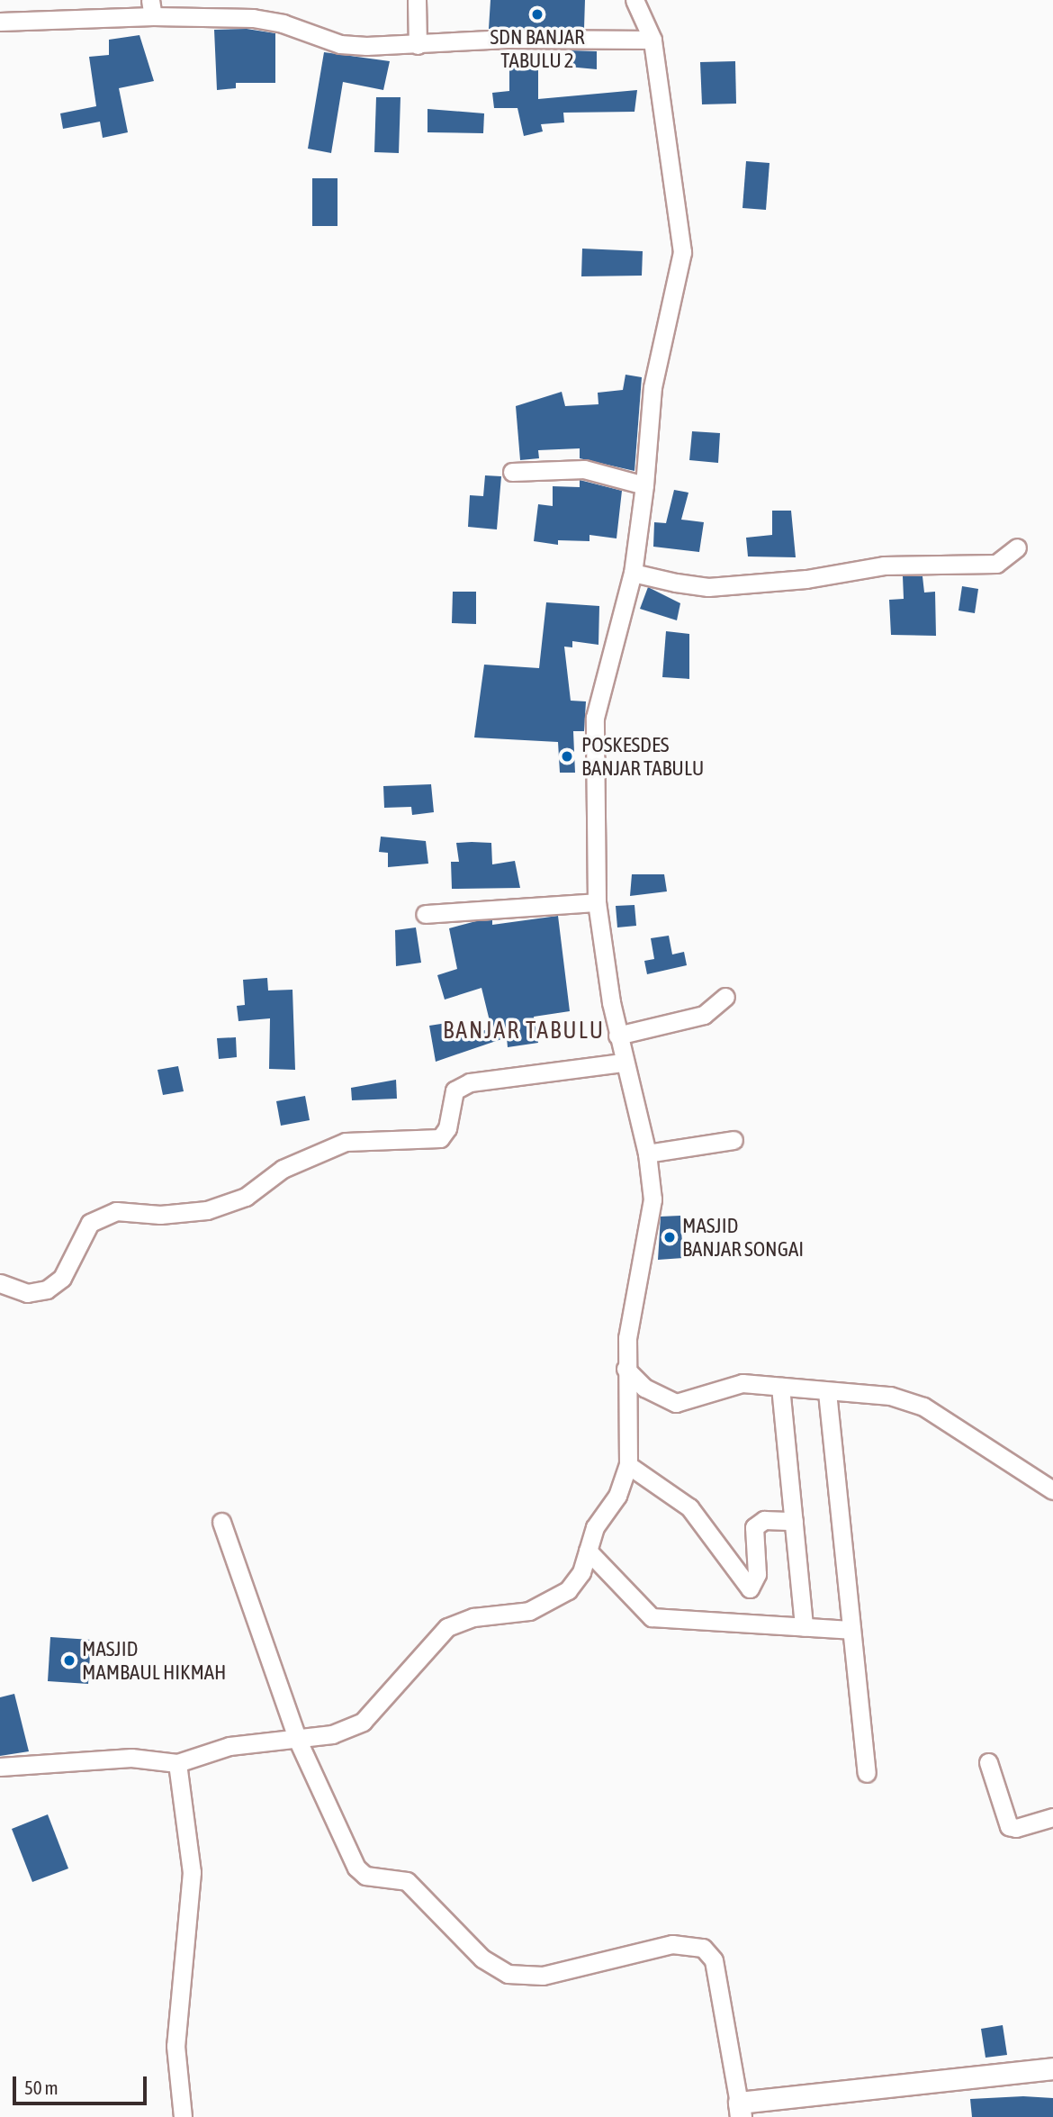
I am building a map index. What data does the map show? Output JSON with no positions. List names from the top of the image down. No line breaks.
{"districts":["BANJAR TABULU"],"places":["SDN BANJAR TABULU 2","POSKESDES BANJAR TABULU","MASJID BANJAR SONGAI","MASJID MAMBAUL HIKMAH"],"scale_bar":"50 m"}
